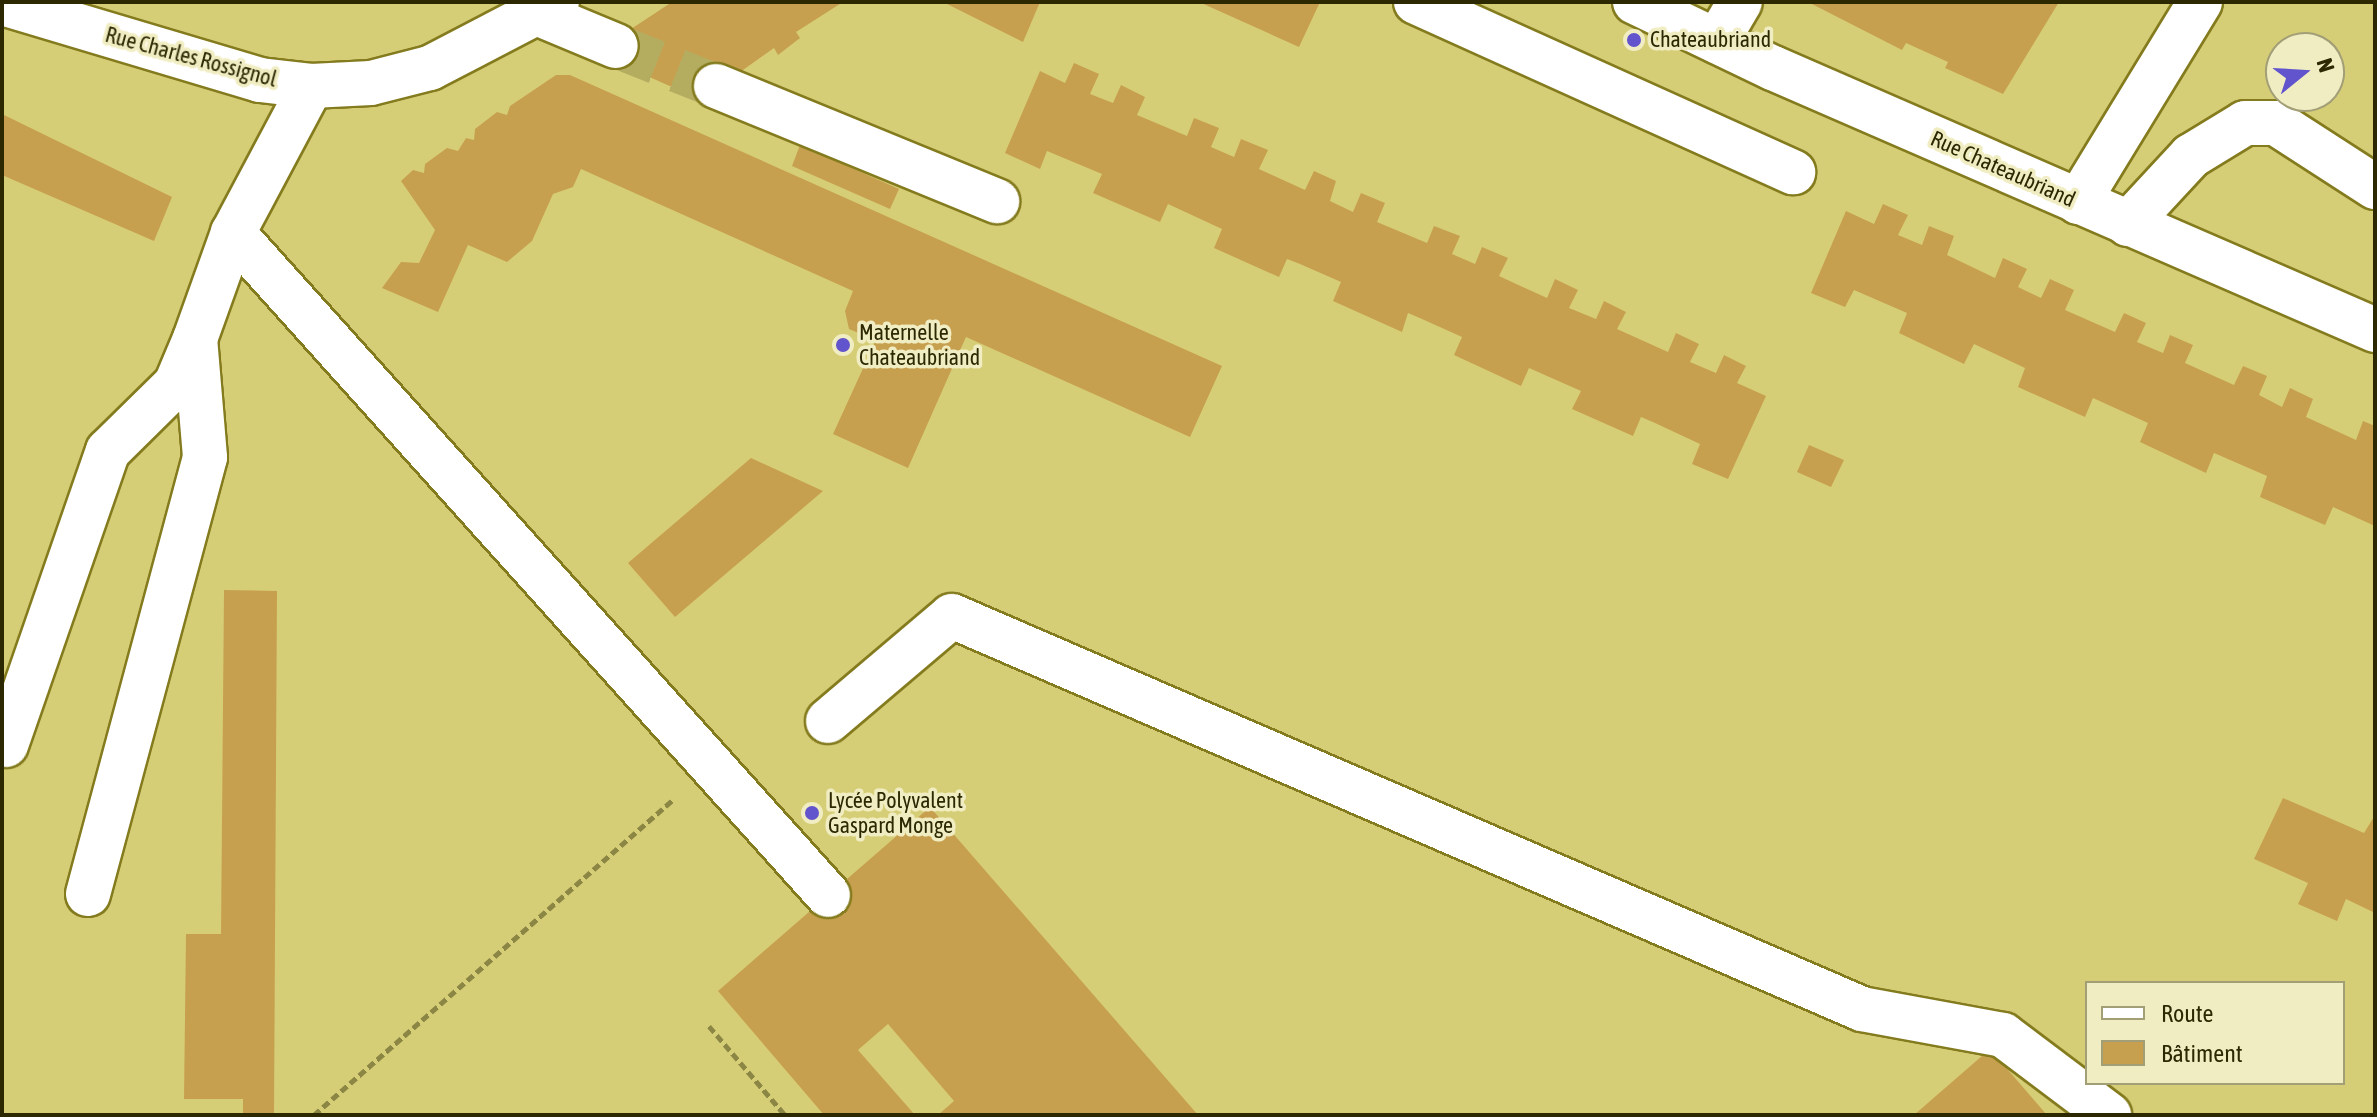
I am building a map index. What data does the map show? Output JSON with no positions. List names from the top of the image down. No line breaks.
{"streets":{"street":["Rue Charles Rossignol","Rue Chateaubriand"]},"places":["Chateaubriand","Maternelle Chateaubriand","Lycée Polyvalent Gaspard Monge"],"legend":["Route","Bâtiment"],"north":"right"}
